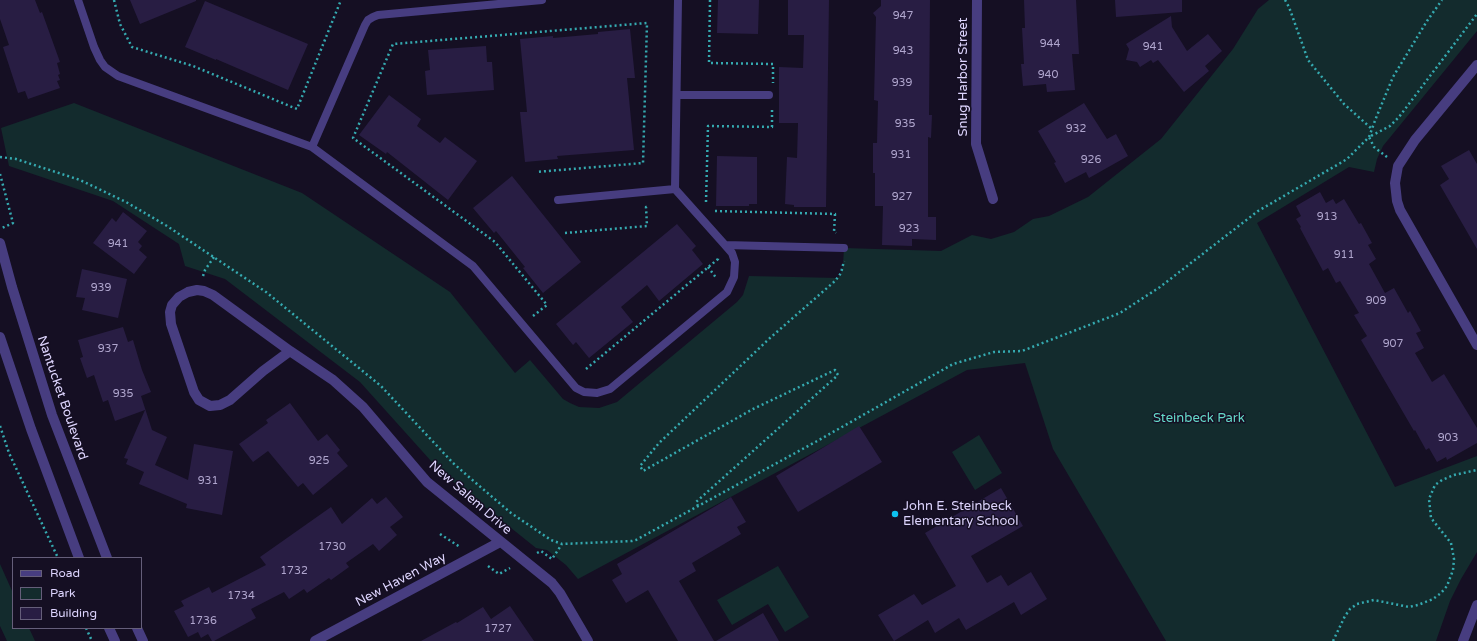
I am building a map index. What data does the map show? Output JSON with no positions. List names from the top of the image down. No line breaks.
{"streets":{"street":["Snug Harbor Street","Nantucket Boulevard","New Salem Drive","New Haven Way"]},"crossings":[["New Salem Drive","New Haven Way"]],"parks":["Steinbeck Park"],"places":["John E. Steinbeck Elementary School"],"house_numbers":["947","944","941","943","940","939","935","932","931","926","927","913","923","941","911","939","909","907","937","935","903","925","931","1730","1732","1734","1736","1727"],"legend":["Road","Park","Building"]}
